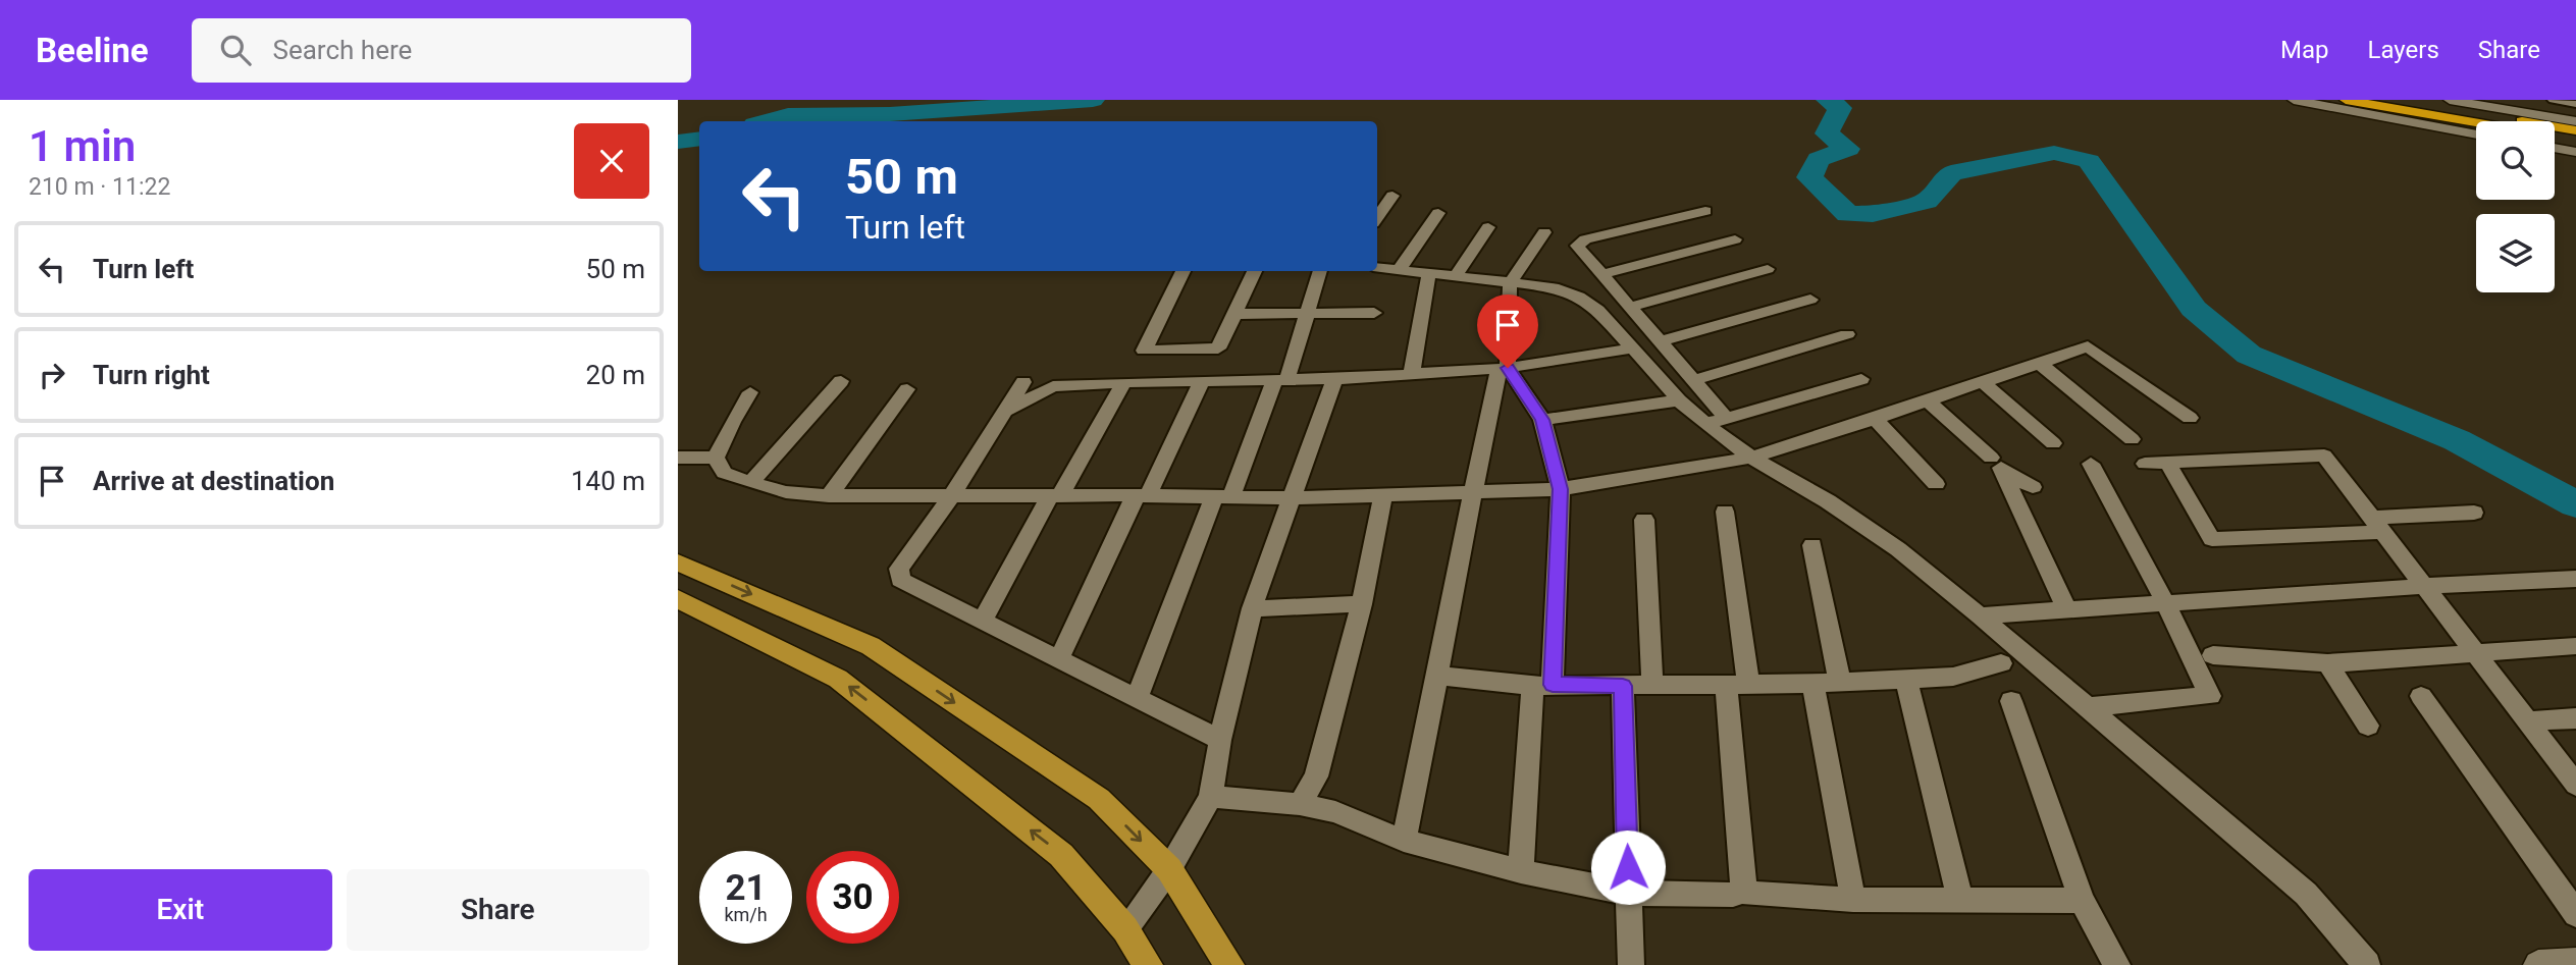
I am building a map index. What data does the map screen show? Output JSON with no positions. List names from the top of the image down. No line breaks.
{"page":{"header":"Beeline","search":"Search here","nav":["Map","Layers","Share"],"heading":["1 min","210 m · 11:22"],"turn":["50 m","Turn left"],"list":[{"name":"Turn left","value":"50 m"},{"name":"Turn right","value":"20 m"},{"name":"Arrive at destination","value":"140 m"}],"speed":"21 km/h","limit":"30","buttons":["Exit","Share"]}}
